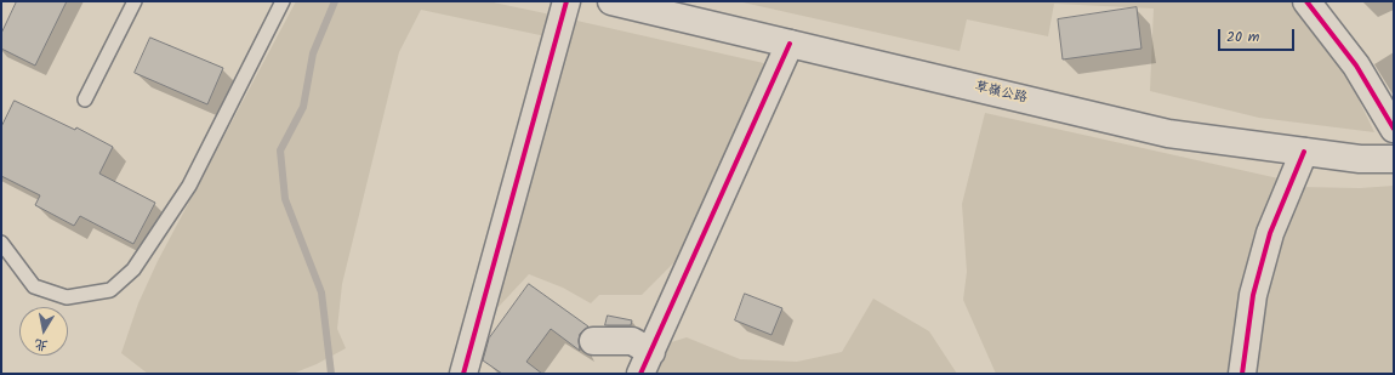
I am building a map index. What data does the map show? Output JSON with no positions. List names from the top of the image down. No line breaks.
{"streets":{"street":["草嶺公路"]},"scale_bar":"20 m","north":"bottom"}
